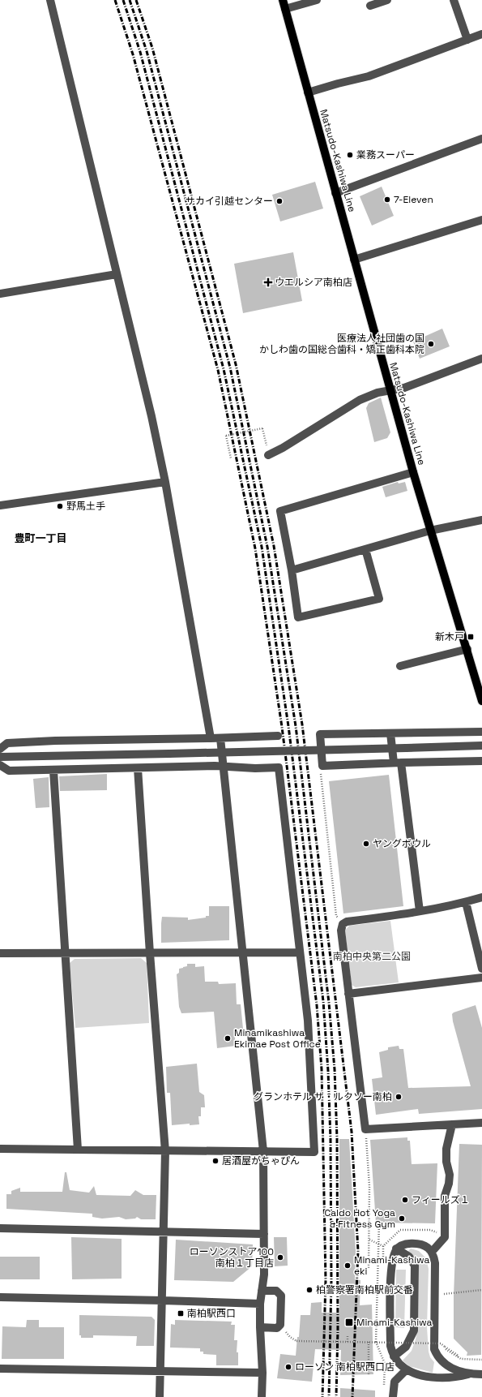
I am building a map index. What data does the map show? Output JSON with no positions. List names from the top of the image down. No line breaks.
{"streets":{"main road":["Matsudo-Kashiwa Line"]},"districts":["豊町一丁目"],"parks":["南柏中央第二公園"],"places":{"other":["業務スーパー","7-Eleven","サカイ引越センター","医療法人社団歯の国 かしわ歯の国総合歯科・矯正歯科本院","野馬土手","ヤングボウル","Minamikashiwa Ekimae Post Office","グランホテル ザ・ルクソー南柏","居酒屋がちゃぴん","フィールズ１","Caldo Hot Yoga & Fitness Gym","ローソンストア100 南柏１丁目店","Minami-Kashiwa eki","柏警察署南柏駅前交番","ローソン 南柏駅西口店"],"health":["ウエルシア南柏店"],"transit":["新木戸","南柏駅西口","Minami-Kashiwa"]}}
